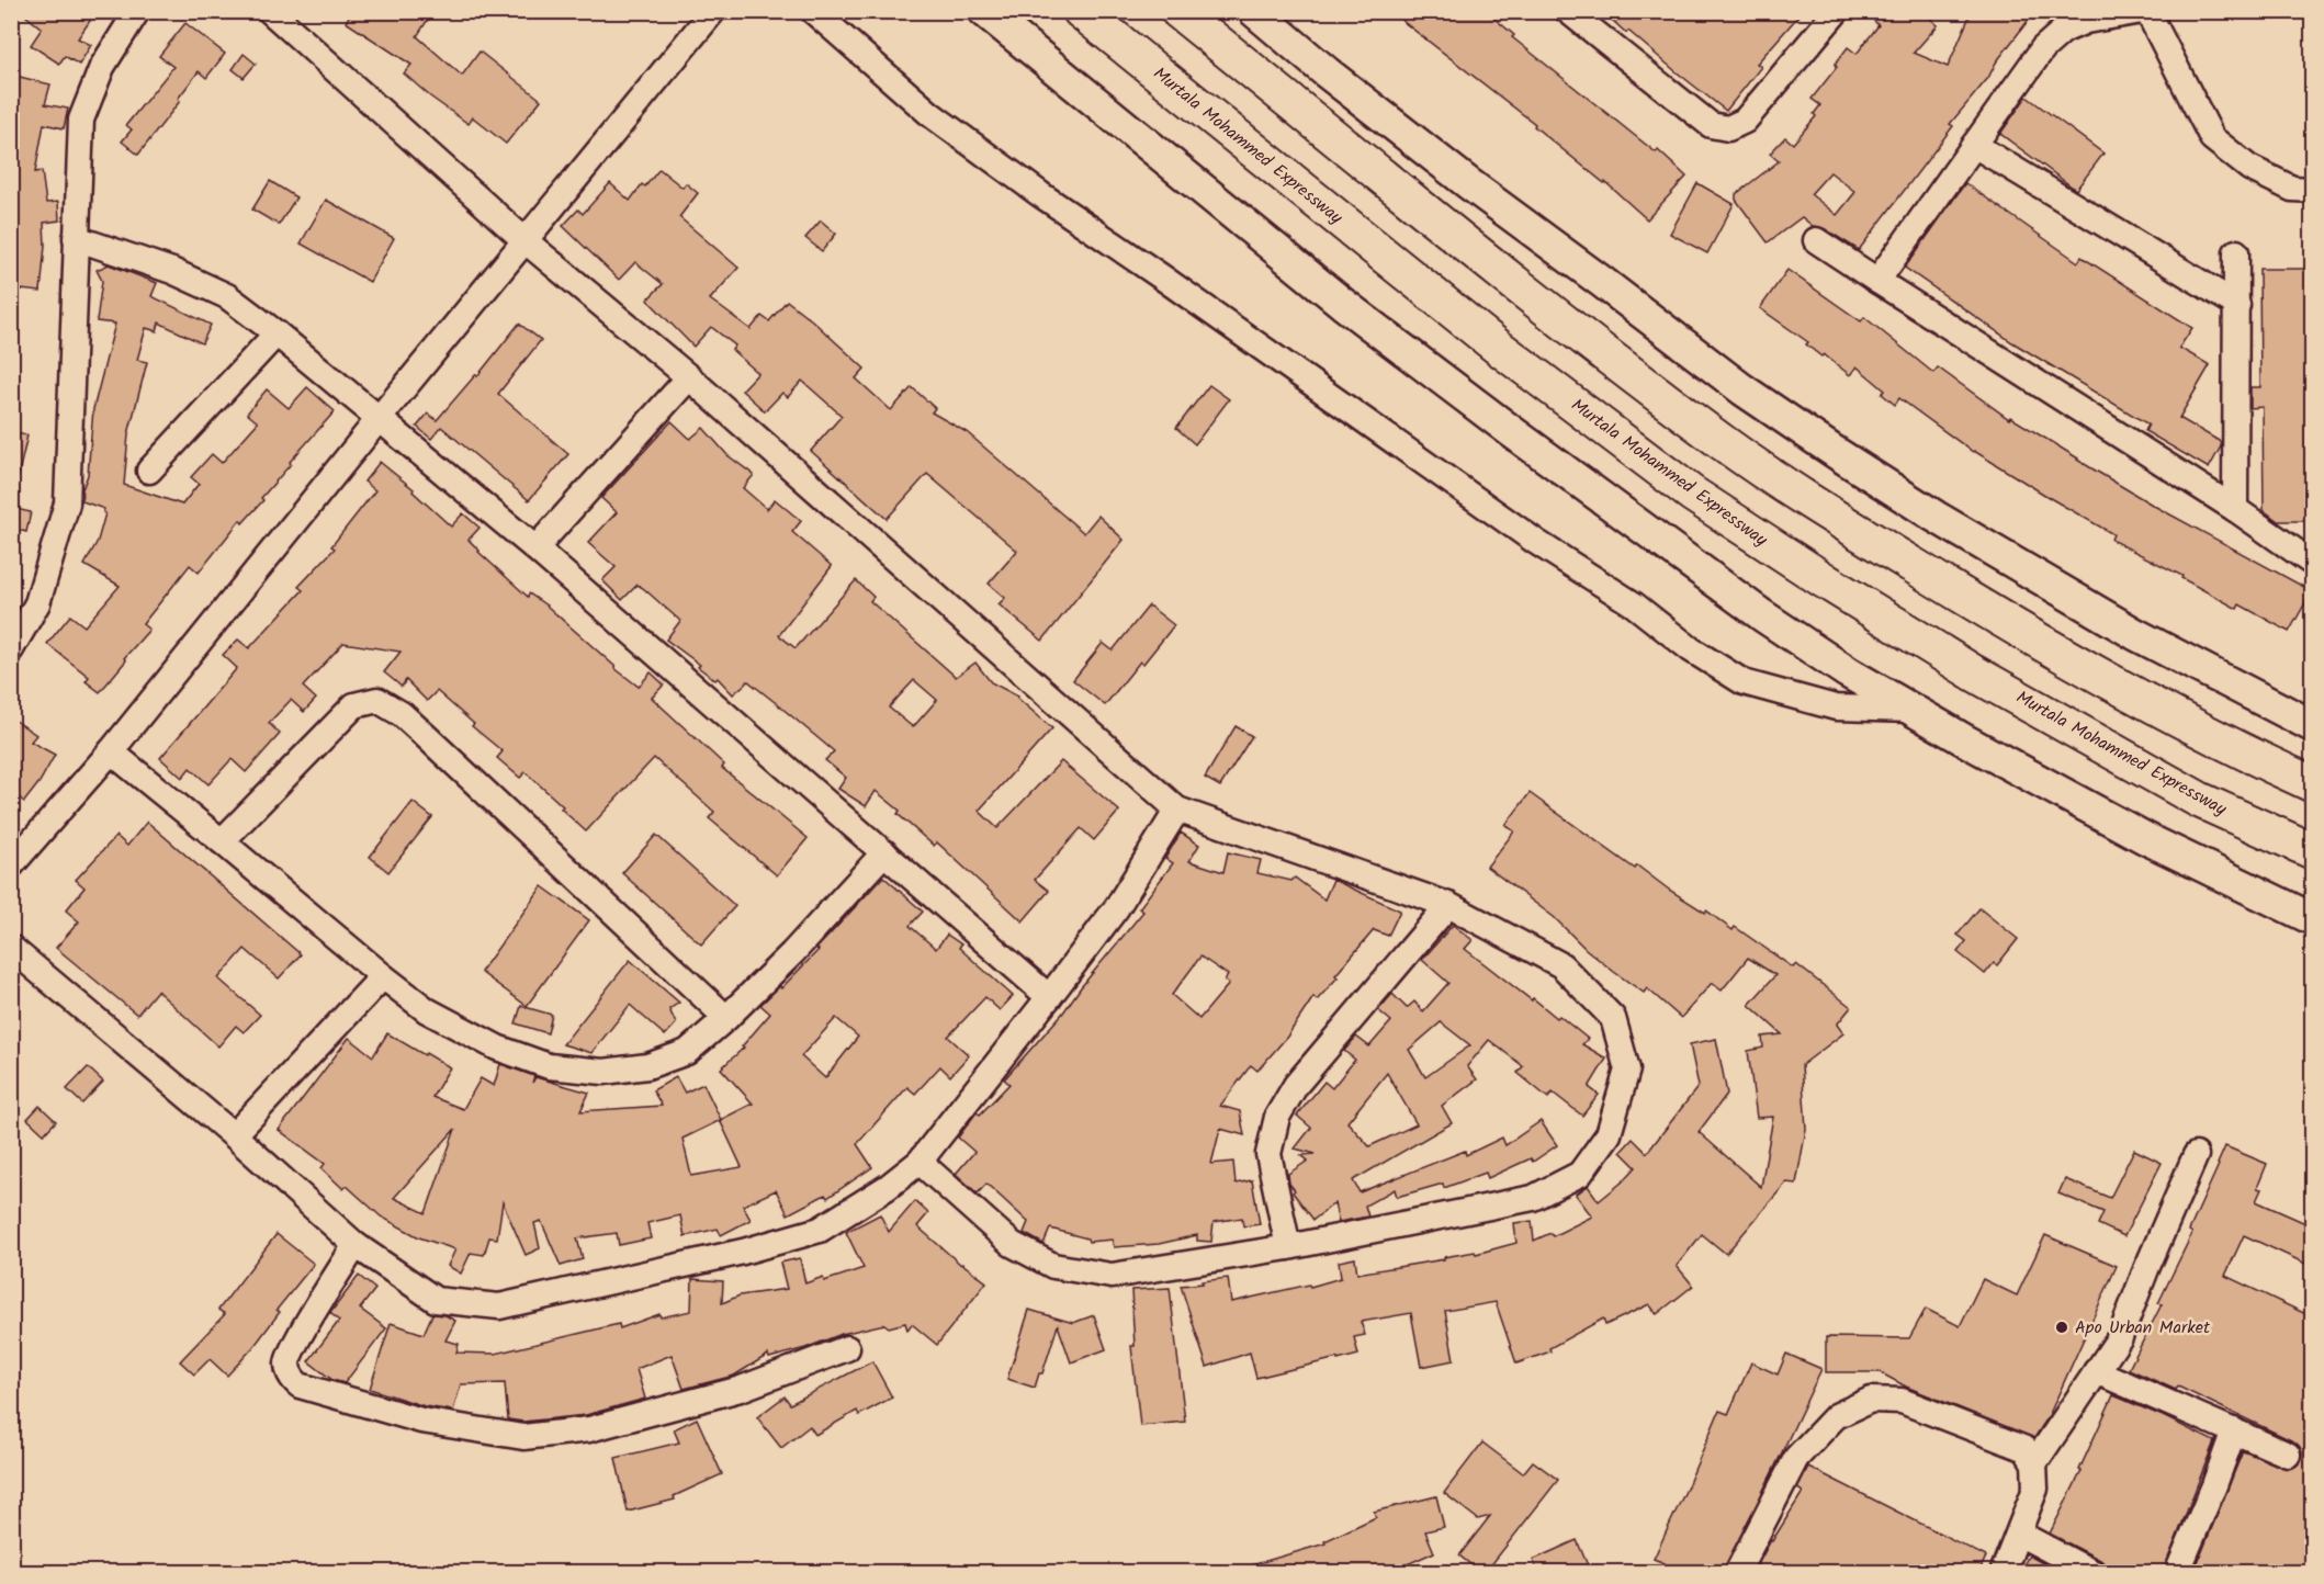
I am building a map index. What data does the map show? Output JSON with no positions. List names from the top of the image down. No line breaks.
{"streets":{"highway":["Murtala Mohammed Expressway"]},"places":["Apo Urban Market"]}
